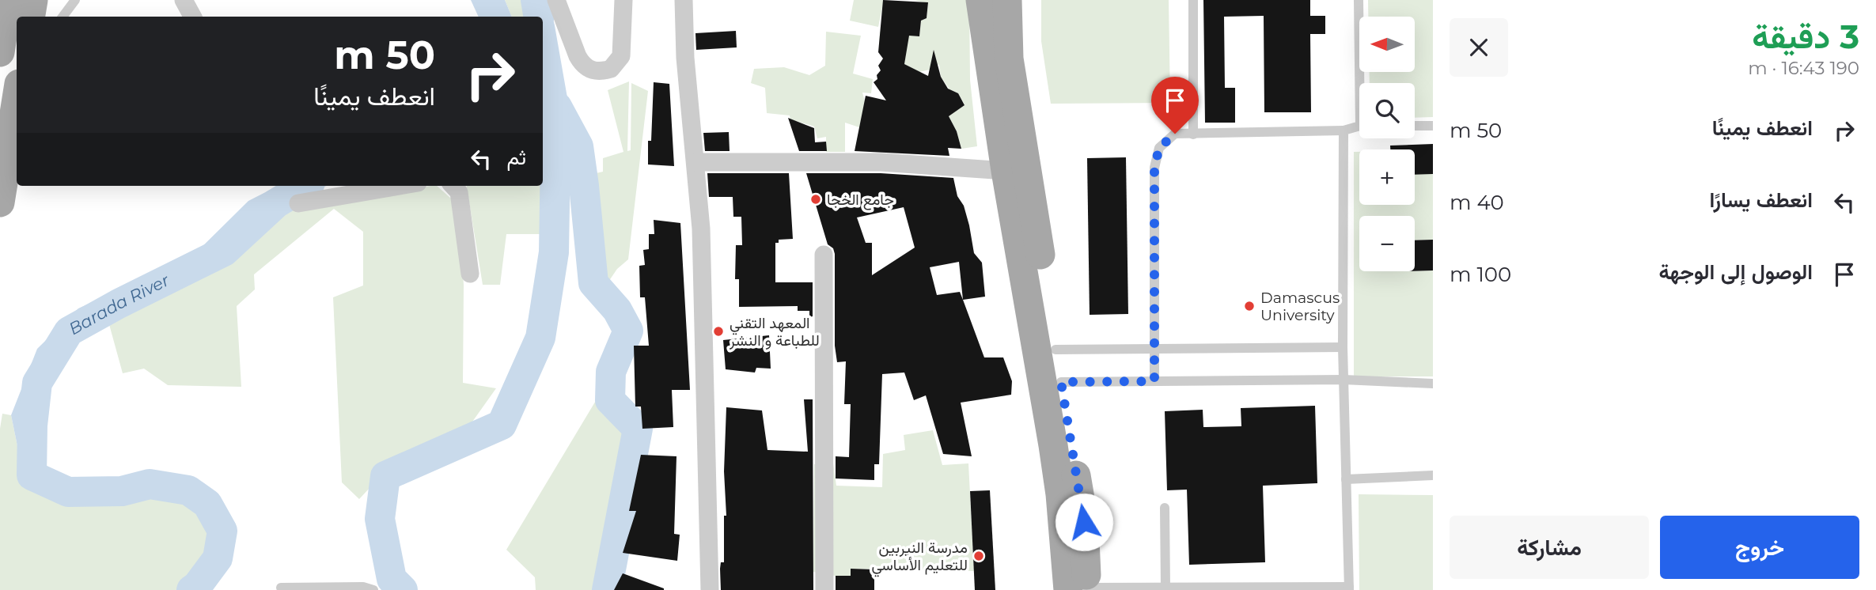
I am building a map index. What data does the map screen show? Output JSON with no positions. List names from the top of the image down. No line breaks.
{"water":["Barada River"],"places":["جامع الخجا","Damascus University","المعهد التقني للطباعة و النشر","مدرسة النيربين للتعليم الأساسي"],"north":"left","page":{"heading":["3 دقيقة","190 m · 16:43"],"map_buttons":["+","−"],"turn":["50 m","انعطف يمينًا"],"list":[{"name":"انعطف يمينًا","value":"50 m"},{"name":"انعطف يسارًا","value":"40 m"},{"name":"الوصول إلى الوجهة","value":"100 m"}],"then":"ثم","buttons":["خروج","مشاركة"]}}
